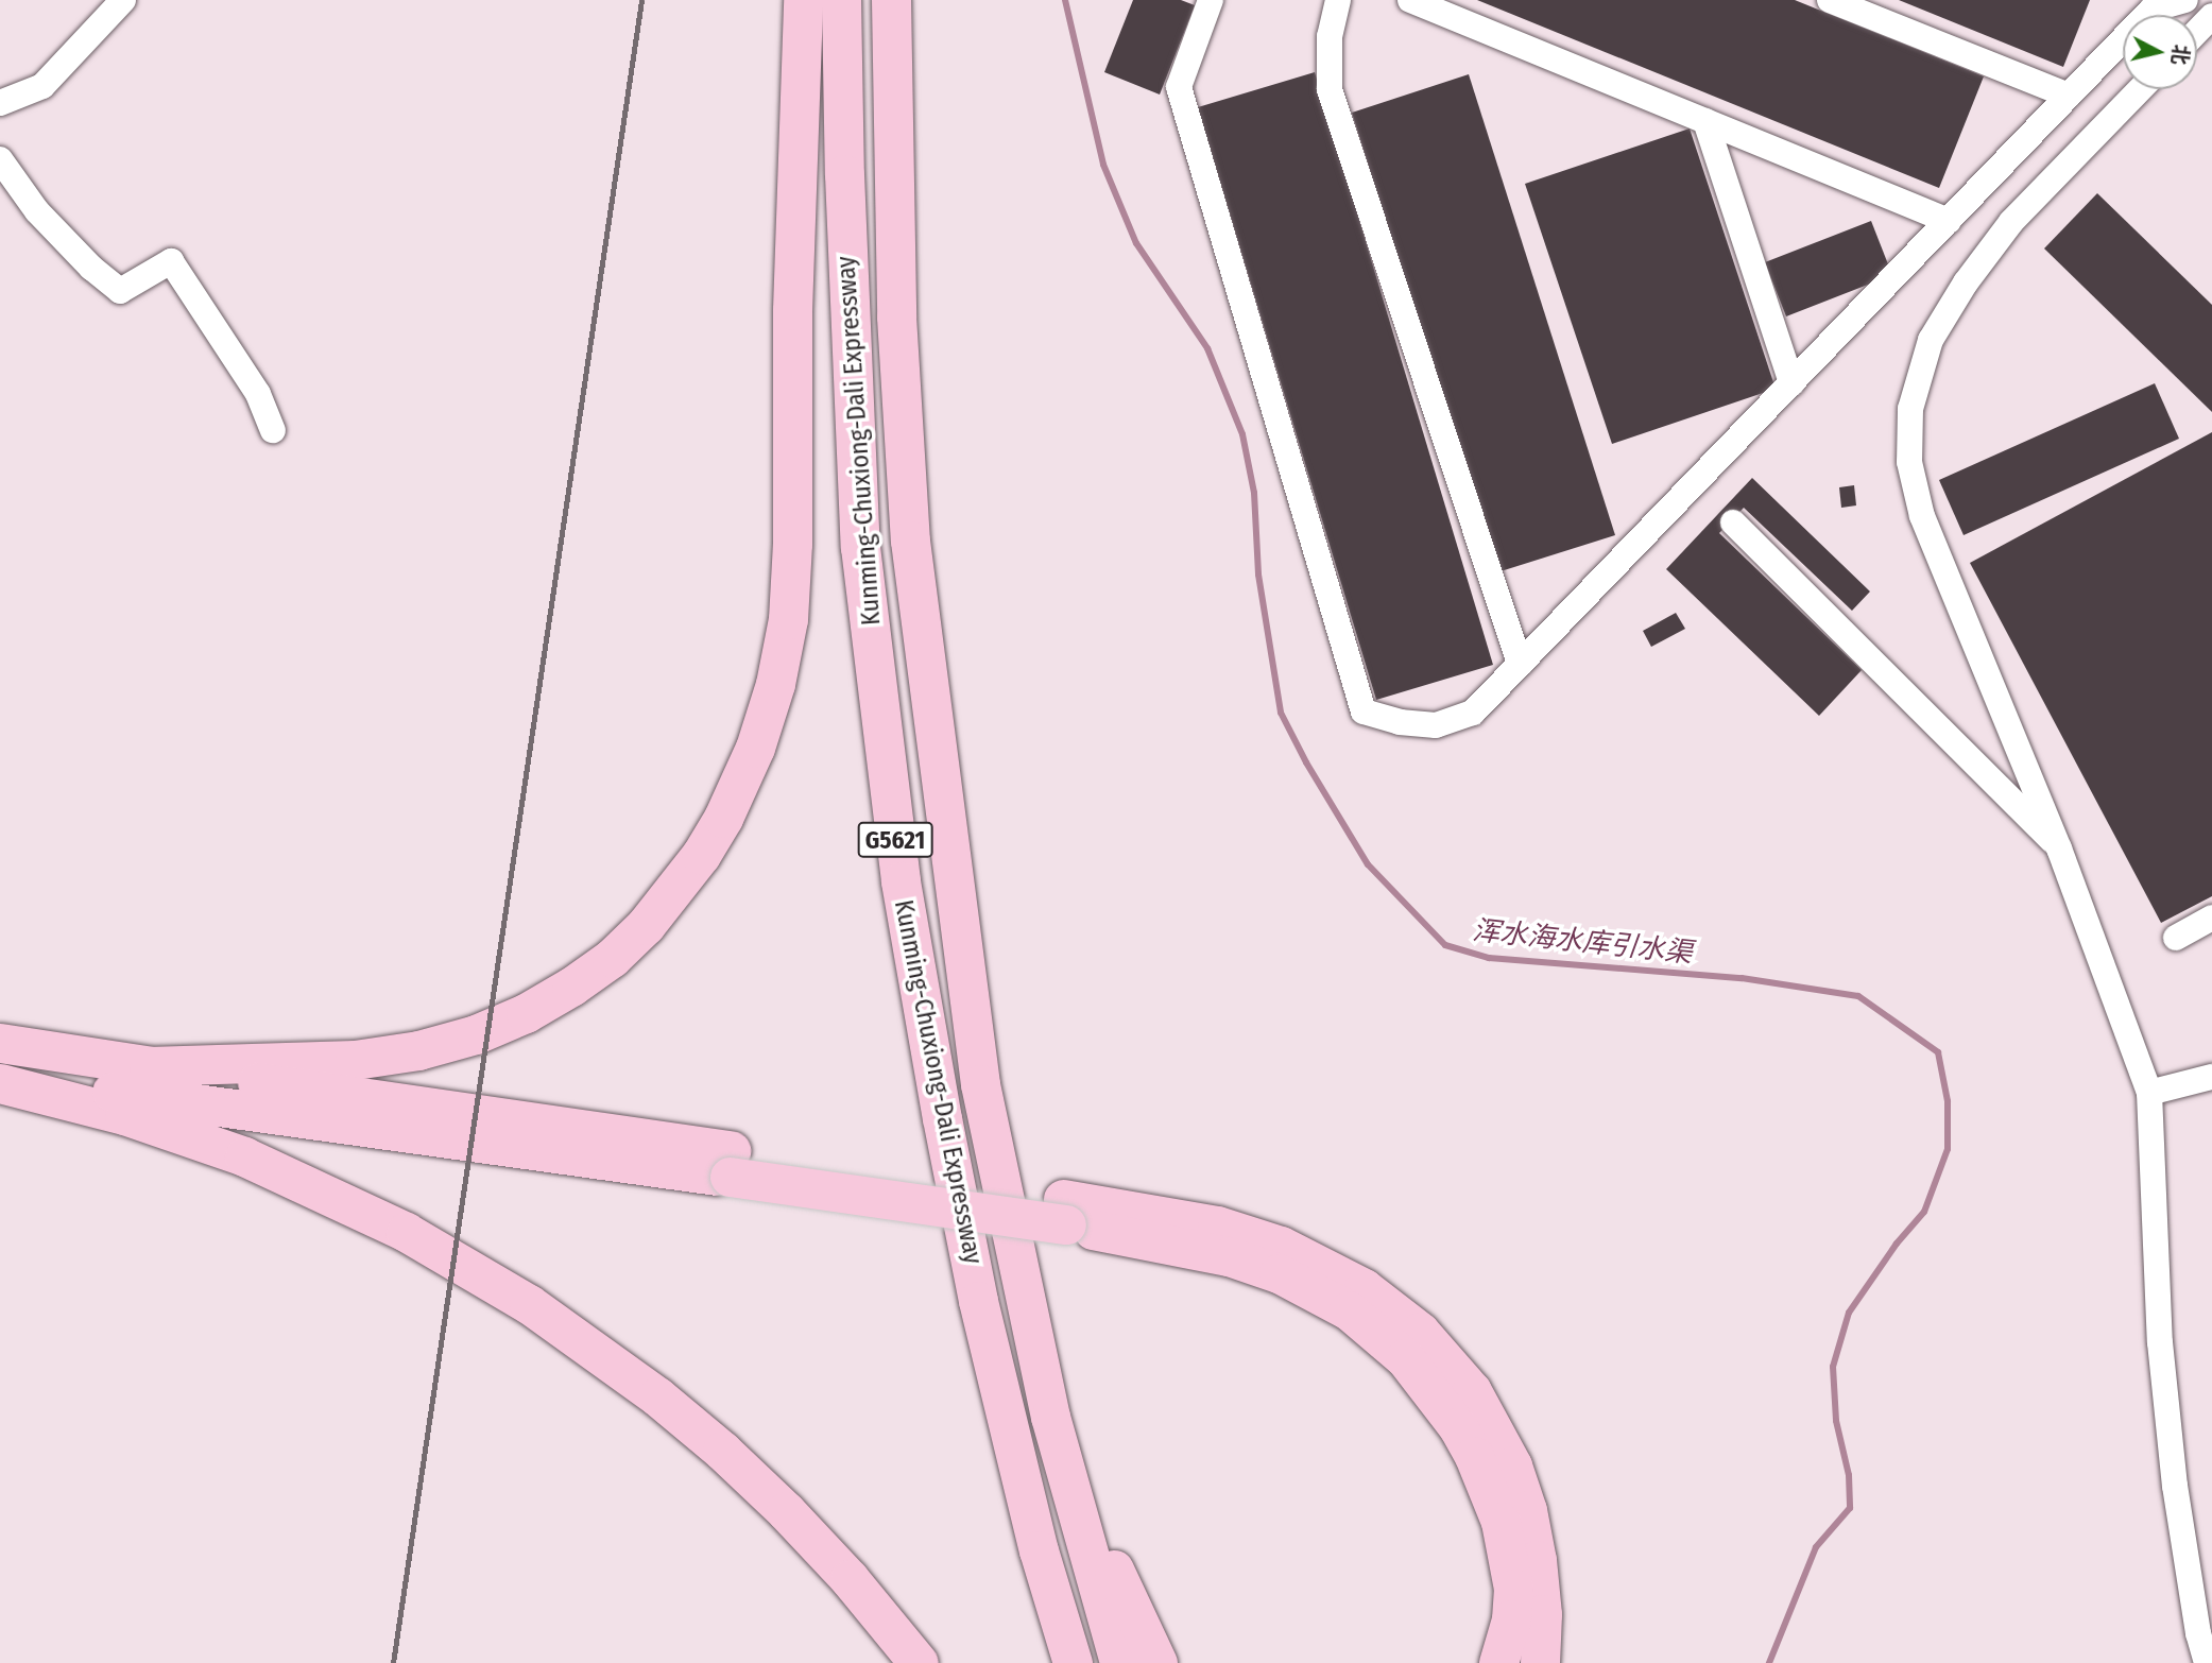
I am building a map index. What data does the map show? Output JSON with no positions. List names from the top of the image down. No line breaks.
{"streets":{"highway":["Kunming-Chuxiong-Dali Expressway","G5621"]},"water":["浑水海水库引水渠"],"north":"right"}
